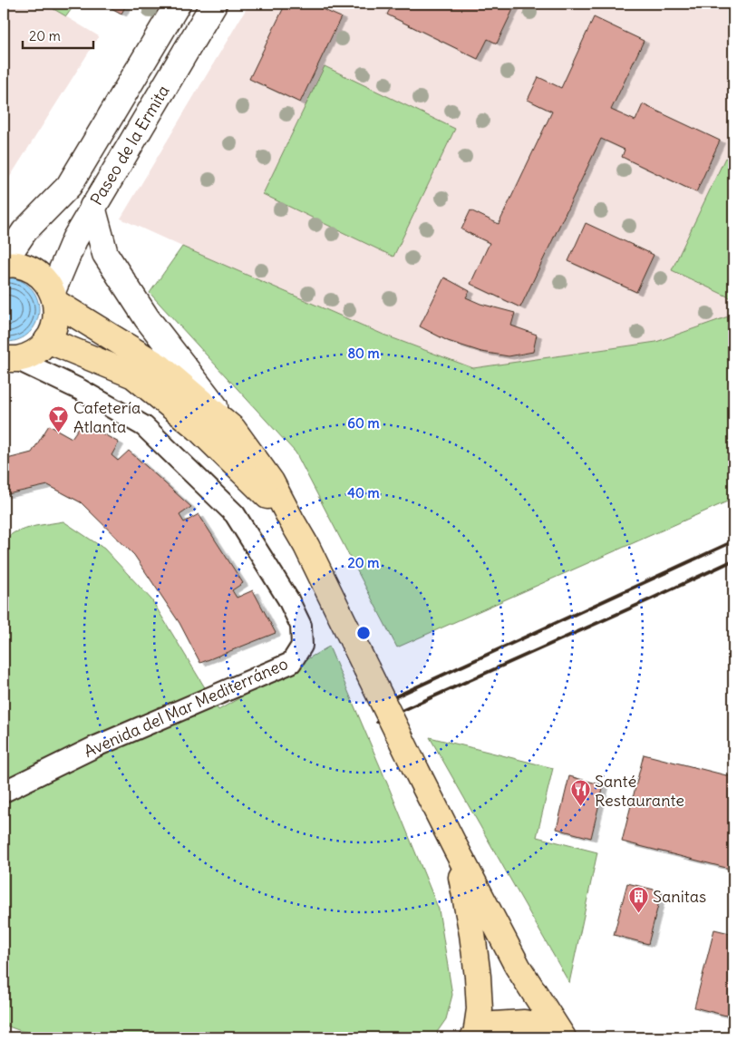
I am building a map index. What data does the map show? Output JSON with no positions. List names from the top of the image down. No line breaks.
{"streets":{"main road":["Paseo de la Ermita"],"street":["Avenida del Mar Mediterráneo"]},"places":{"bar":["Cafetería Atlanta"],"restaurant":["Santé Restaurante"],"building":["Sanitas"]},"scale_bar":"20 m","rings":["80 m","60 m","40 m","20 m"]}
